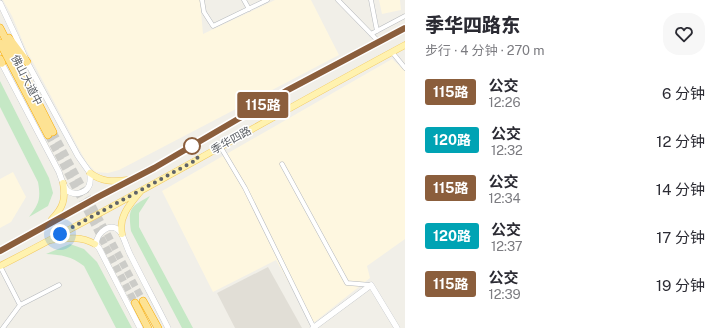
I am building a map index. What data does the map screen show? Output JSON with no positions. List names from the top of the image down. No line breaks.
{"streets":{"highway":["佛山大道中"],"main road":["季华四路"]},"lines":["bus line 115路"],"page":{"on_map":"115路","heading":["季华四路东","步行 · 4 分钟 · 270 m"],"list":[{"mark":"115路","name":"公交","note":"12:26","value":"6 分钟"},{"mark":"120路","name":"公交","note":"12:32","value":"12 分钟"},{"mark":"115路","name":"公交","note":"12:34","value":"14 分钟"},{"mark":"120路","name":"公交","note":"12:37","value":"17 分钟"},{"mark":"115路","name":"公交","note":"12:39","value":"19 分钟"}]}}
